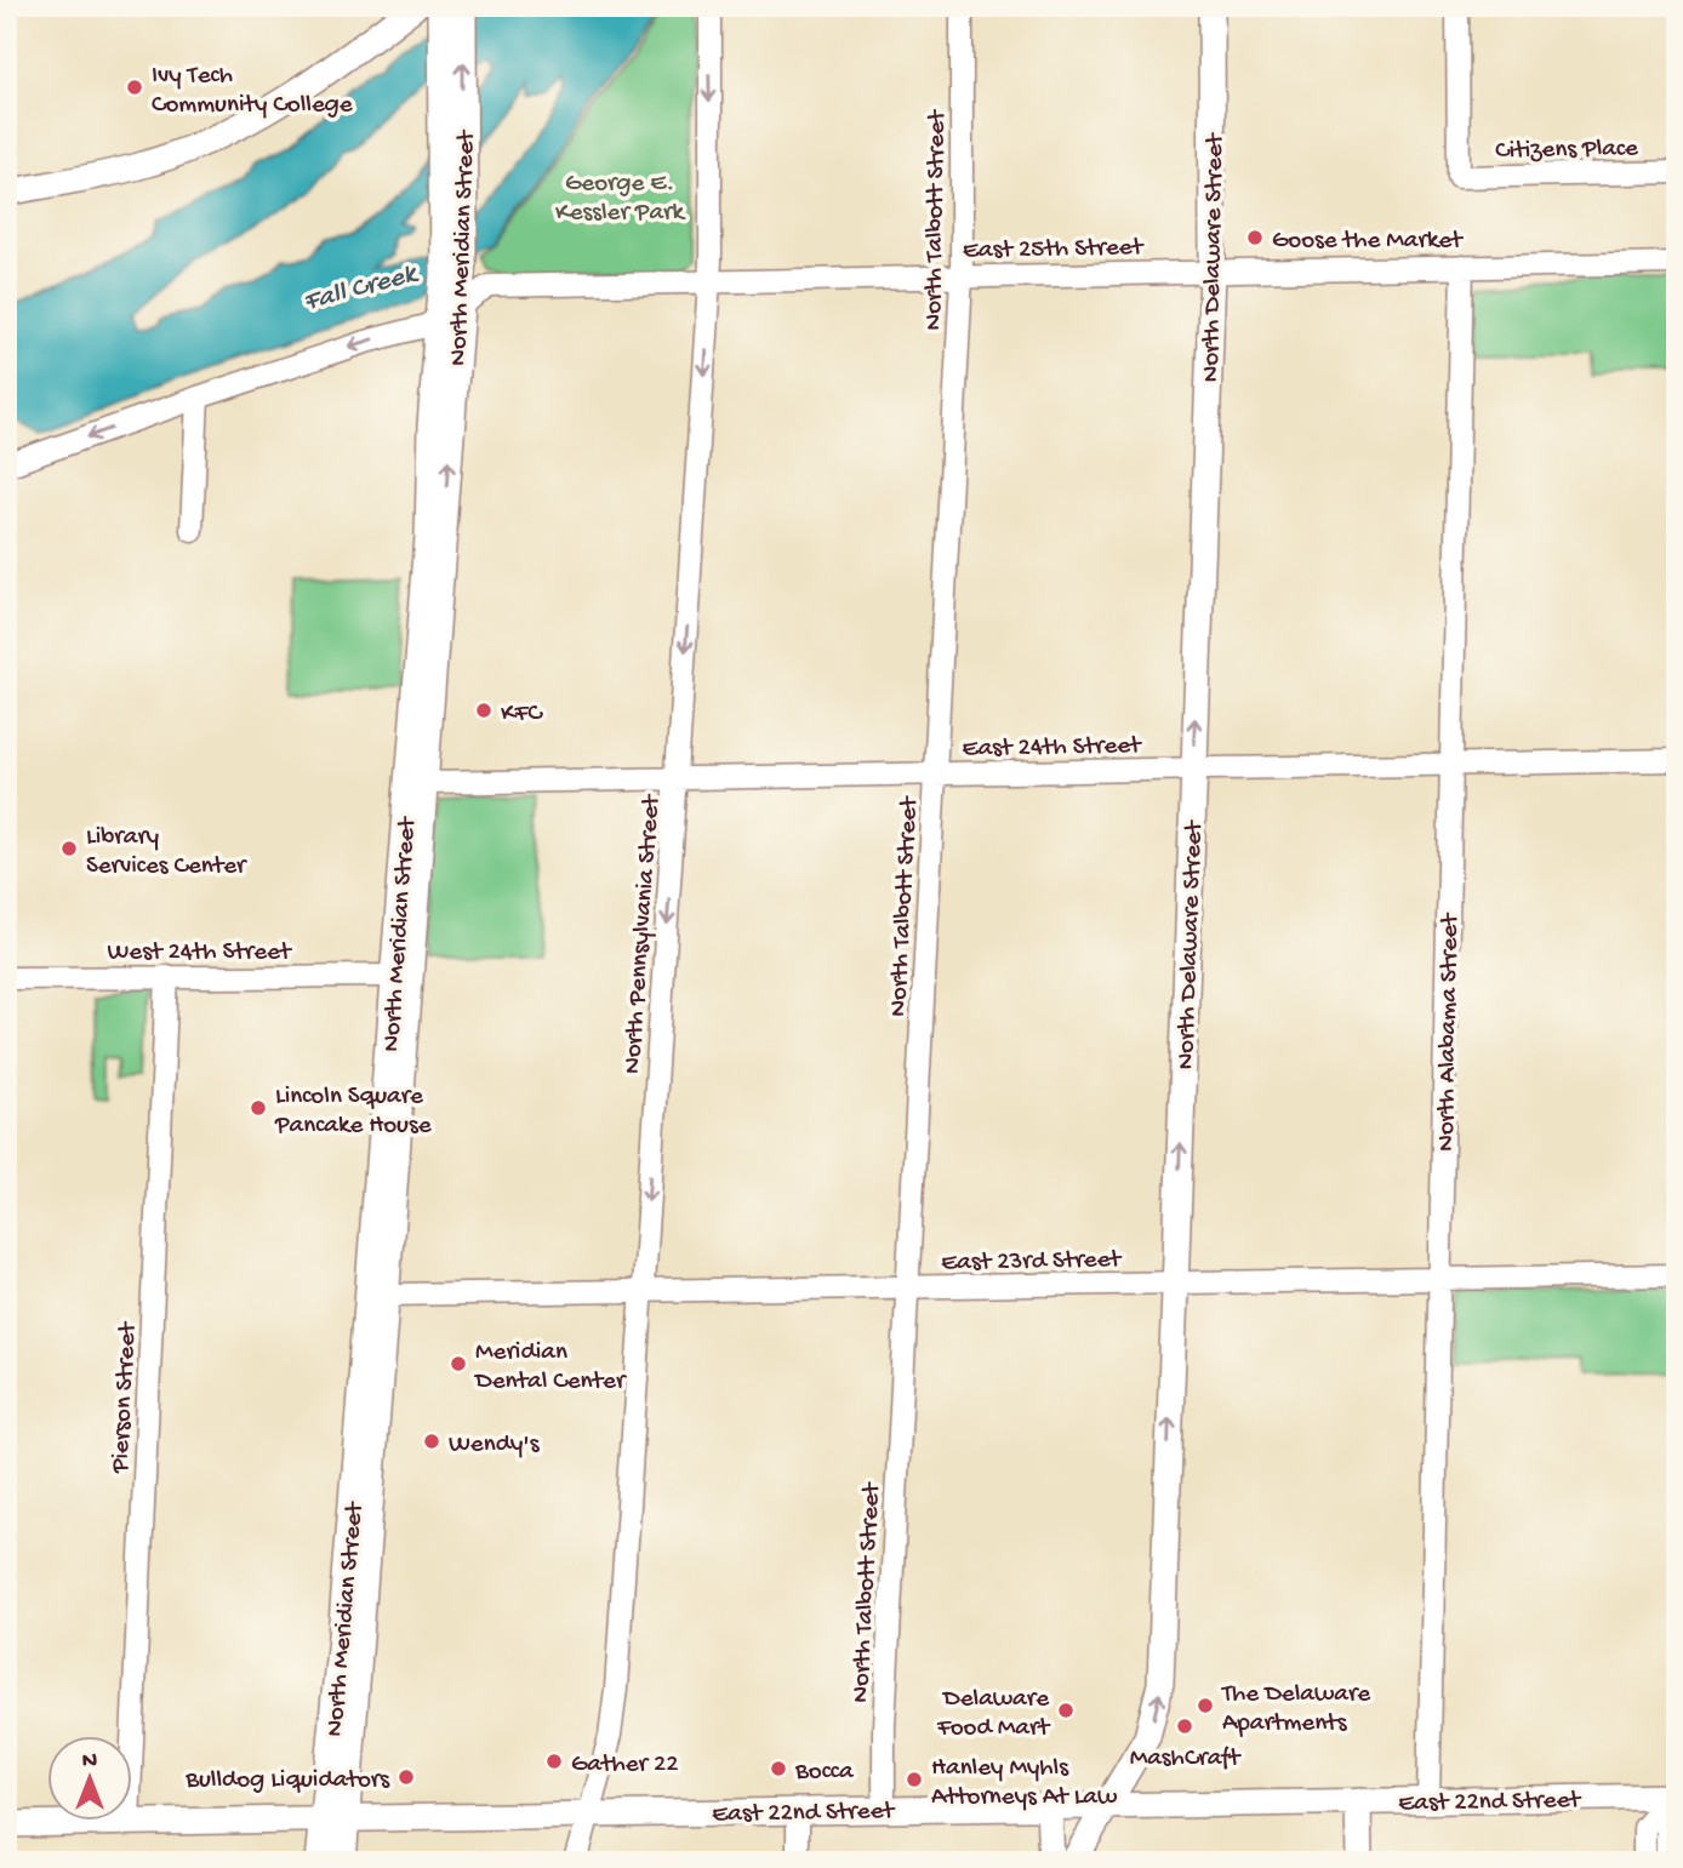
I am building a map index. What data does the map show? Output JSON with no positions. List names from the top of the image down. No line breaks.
{"streets":{"main road":["North Meridian Street","North Delaware Street","East 22nd Street"],"street":["Citizens Place","North Talbott Street","East 25th Street","East 24th Street","North Pennsylvania Street","West 24th Street","North Alabama Street","East 23rd Street","Pierson Street"]},"crossings":[["North Talbott Street","East 25th Street"],["North Talbott Street","East 24th Street"],["North Talbott Street","East 23rd Street"],["North Talbott Street","East 22nd Street"],["East 25th Street","North Meridian Street"],["East 25th Street","North Delaware Street"],["East 25th Street","North Pennsylvania Street"],["East 25th Street","North Alabama Street"],["North Meridian Street","East 24th Street"],["North Meridian Street","West 24th Street"],["North Meridian Street","East 23rd Street"],["North Meridian Street","East 22nd Street"],["North Delaware Street","East 24th Street"],["North Delaware Street","East 23rd Street"],["North Delaware Street","East 22nd Street"],["East 24th Street","North Pennsylvania Street"],["East 24th Street","North Alabama Street"],["North Pennsylvania Street","East 23rd Street"],["North Pennsylvania Street","East 22nd Street"],["West 24th Street","Pierson Street"],["North Alabama Street","East 23rd Street"],["North Alabama Street","East 22nd Street"],["Pierson Street","East 22nd Street"]],"one_way":["North Delaware Street","North Pennsylvania Street"],"water":["Fall Creek"],"parks":["George E. Kessler Park"],"places":["Ivy Tech Community College","Goose the Market","KFC","Library Services Center","Lincoln Square Pancake House","Meridian Dental Center","Wendy's","The Delaware Apartments","Delaware Food Mart","MashCraft","Gather 22","Bocca","Bulldog Liquidators","Hanley Myhls Attorneys At Law"],"north":"top"}
